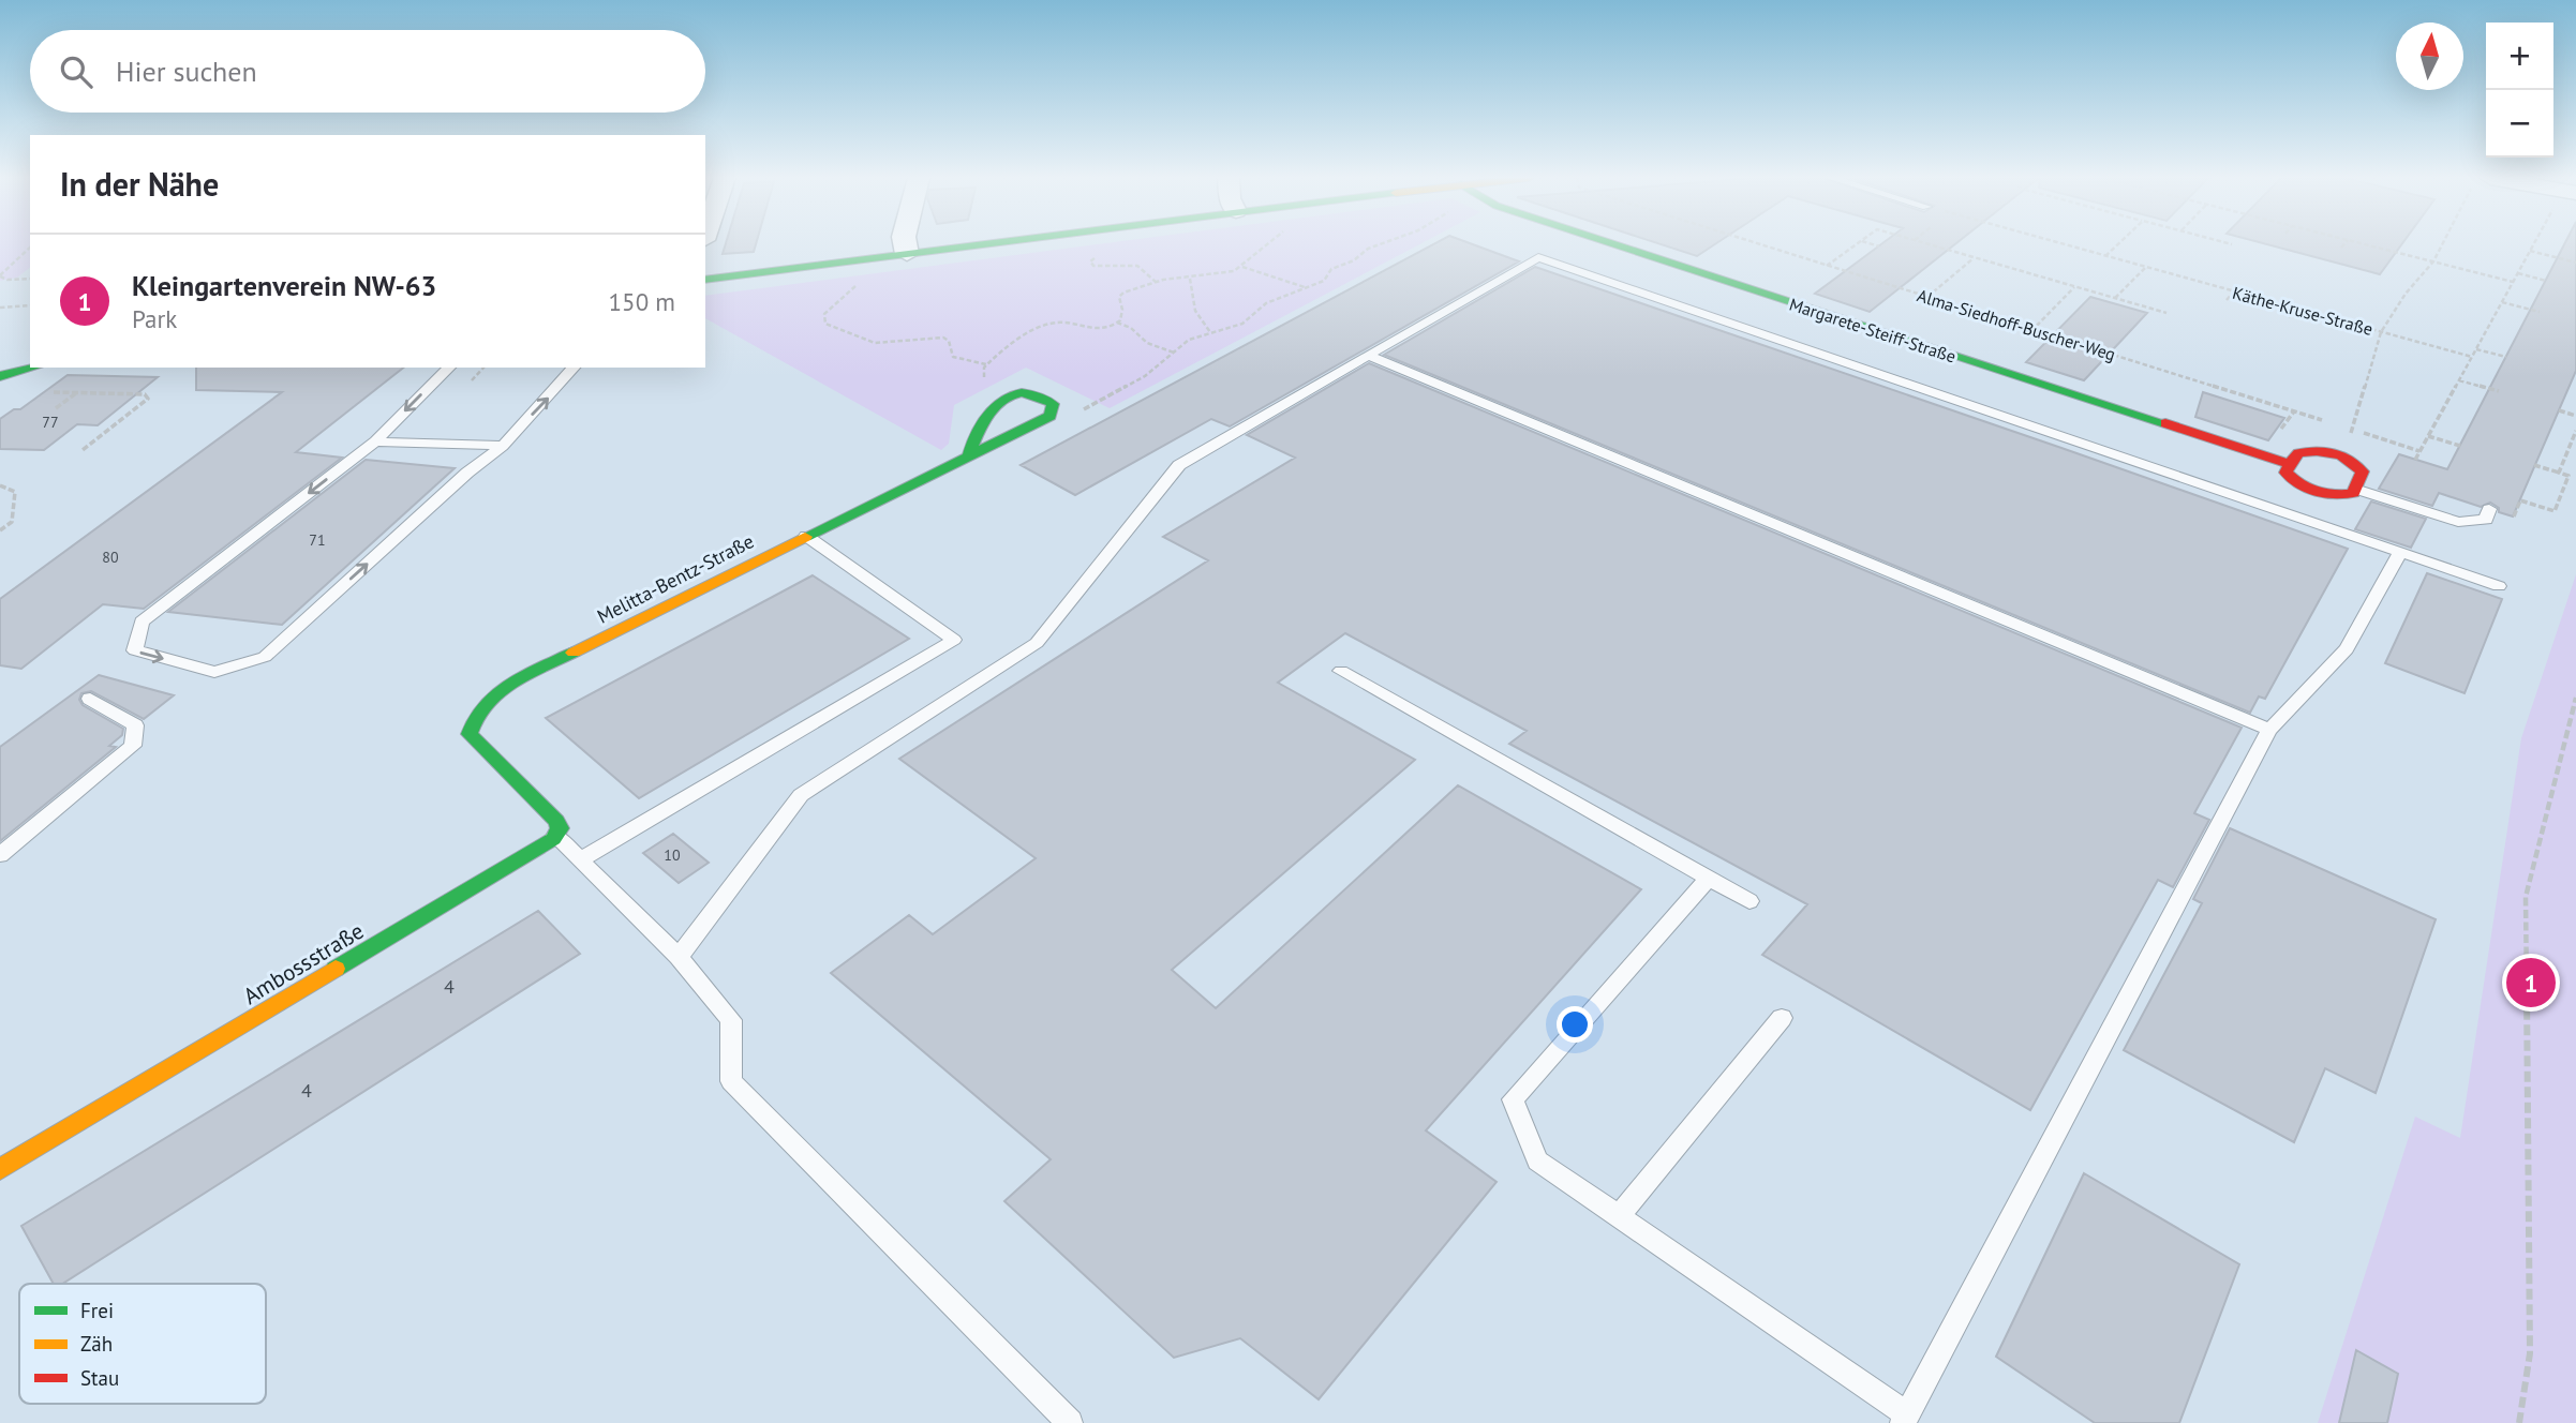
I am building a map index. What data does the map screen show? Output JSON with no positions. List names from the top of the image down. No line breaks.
{"streets":{"street":["Margarete-Steiff-Straße","Melitta-Bentz-Straße","Ambossstraße"],"path":["Käthe-Kruse-Straße","Alma-Siedhoff-Buscher-Weg"]},"crossings":[["Melitta-Bentz-Straße","Ambossstraße"]],"house_numbers":["77","71","80","10","4","4"],"legend":["Frei","Zäh","Stau"],"north":"top","page":{"map_buttons":["+","−"],"search":"Hier suchen","heading":"In der Nähe","list":[{"mark":"1","name":"Kleingartenverein NW-63","note":"Park","value":"150 m"}],"pins":"1"}}
